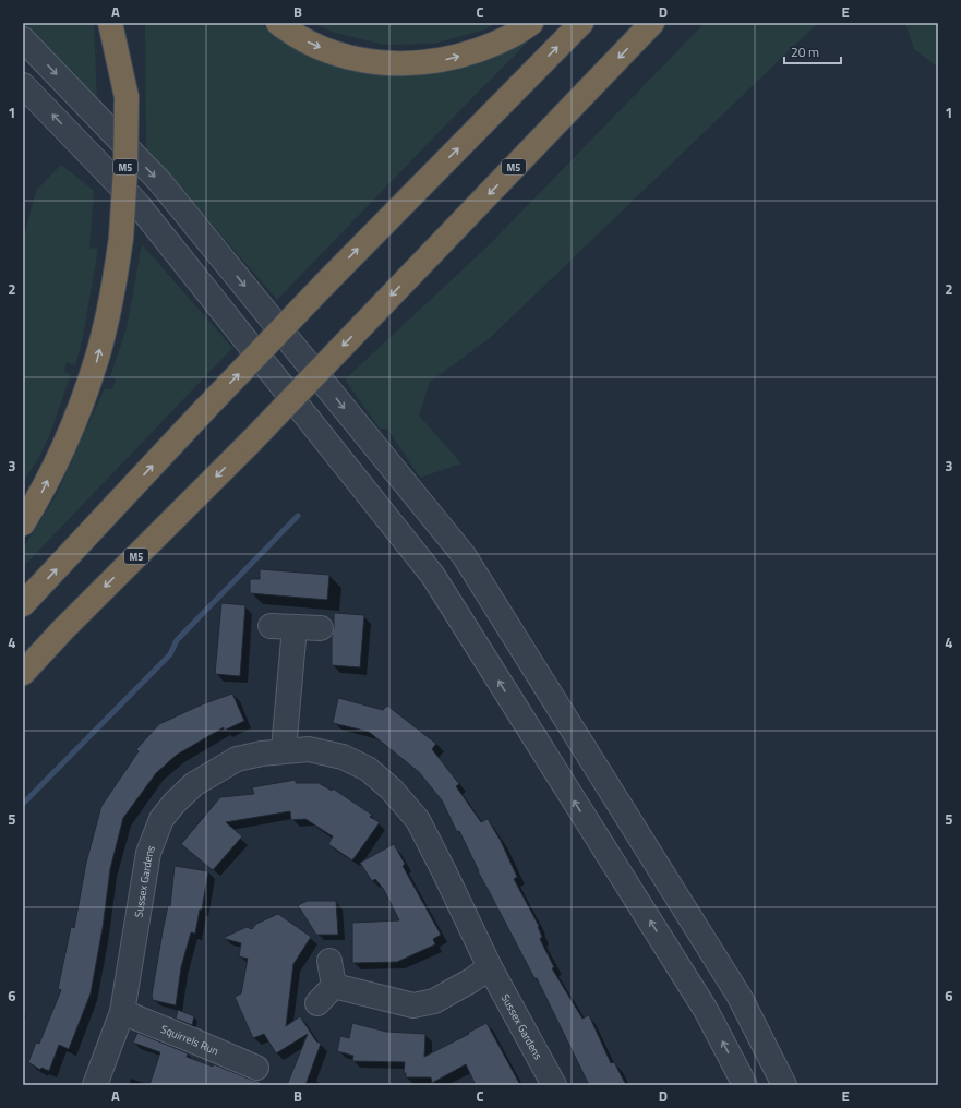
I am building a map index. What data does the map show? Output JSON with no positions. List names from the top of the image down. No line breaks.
{"streets":{"highway":["M5"],"street":["Sussex Gardens","Squirrels Run"]},"crossings":[["Sussex Gardens","Squirrels Run"]],"scale_bar":"20 m","grid":{"columns":["A","B","C","D","E"],"rows":["1","2","3","4","5","6"]}}
